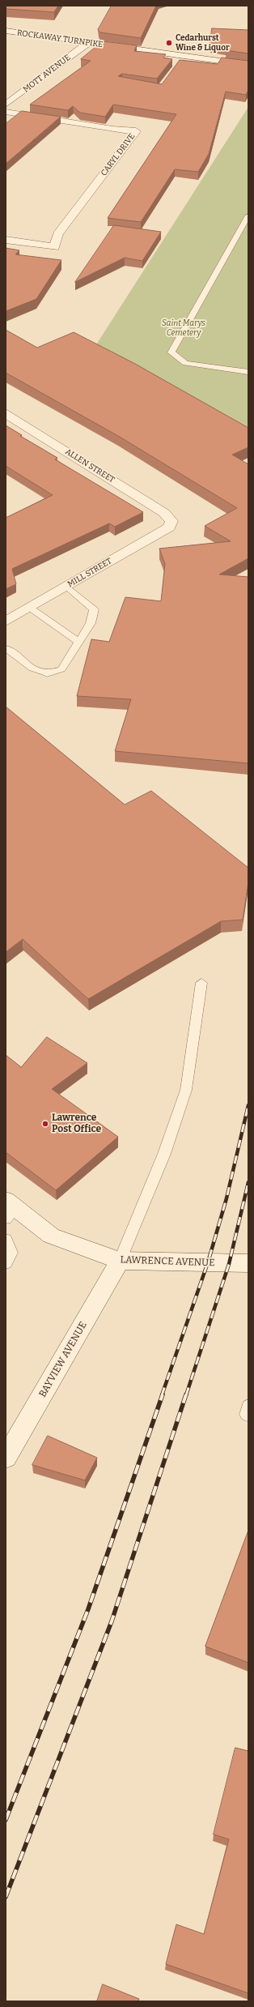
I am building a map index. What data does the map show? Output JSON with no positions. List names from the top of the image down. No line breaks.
{"streets":{"street":["ROCKAWAY TURNPIKE","MOTT AVENUE","CARYL DRIVE","ALLEN STREET","MILL STREET","LAWRENCE AVENUE","BAYVIEW AVENUE"]},"crossings":[["ROCKAWAY TURNPIKE","MOTT AVENUE"],["ALLEN STREET","MILL STREET"],["LAWRENCE AVENUE","BAYVIEW AVENUE"]],"parks":["Saint Marys Cemetery"],"places":["Cedarhurst Wine & Liquor","Lawrence Post Office"]}
